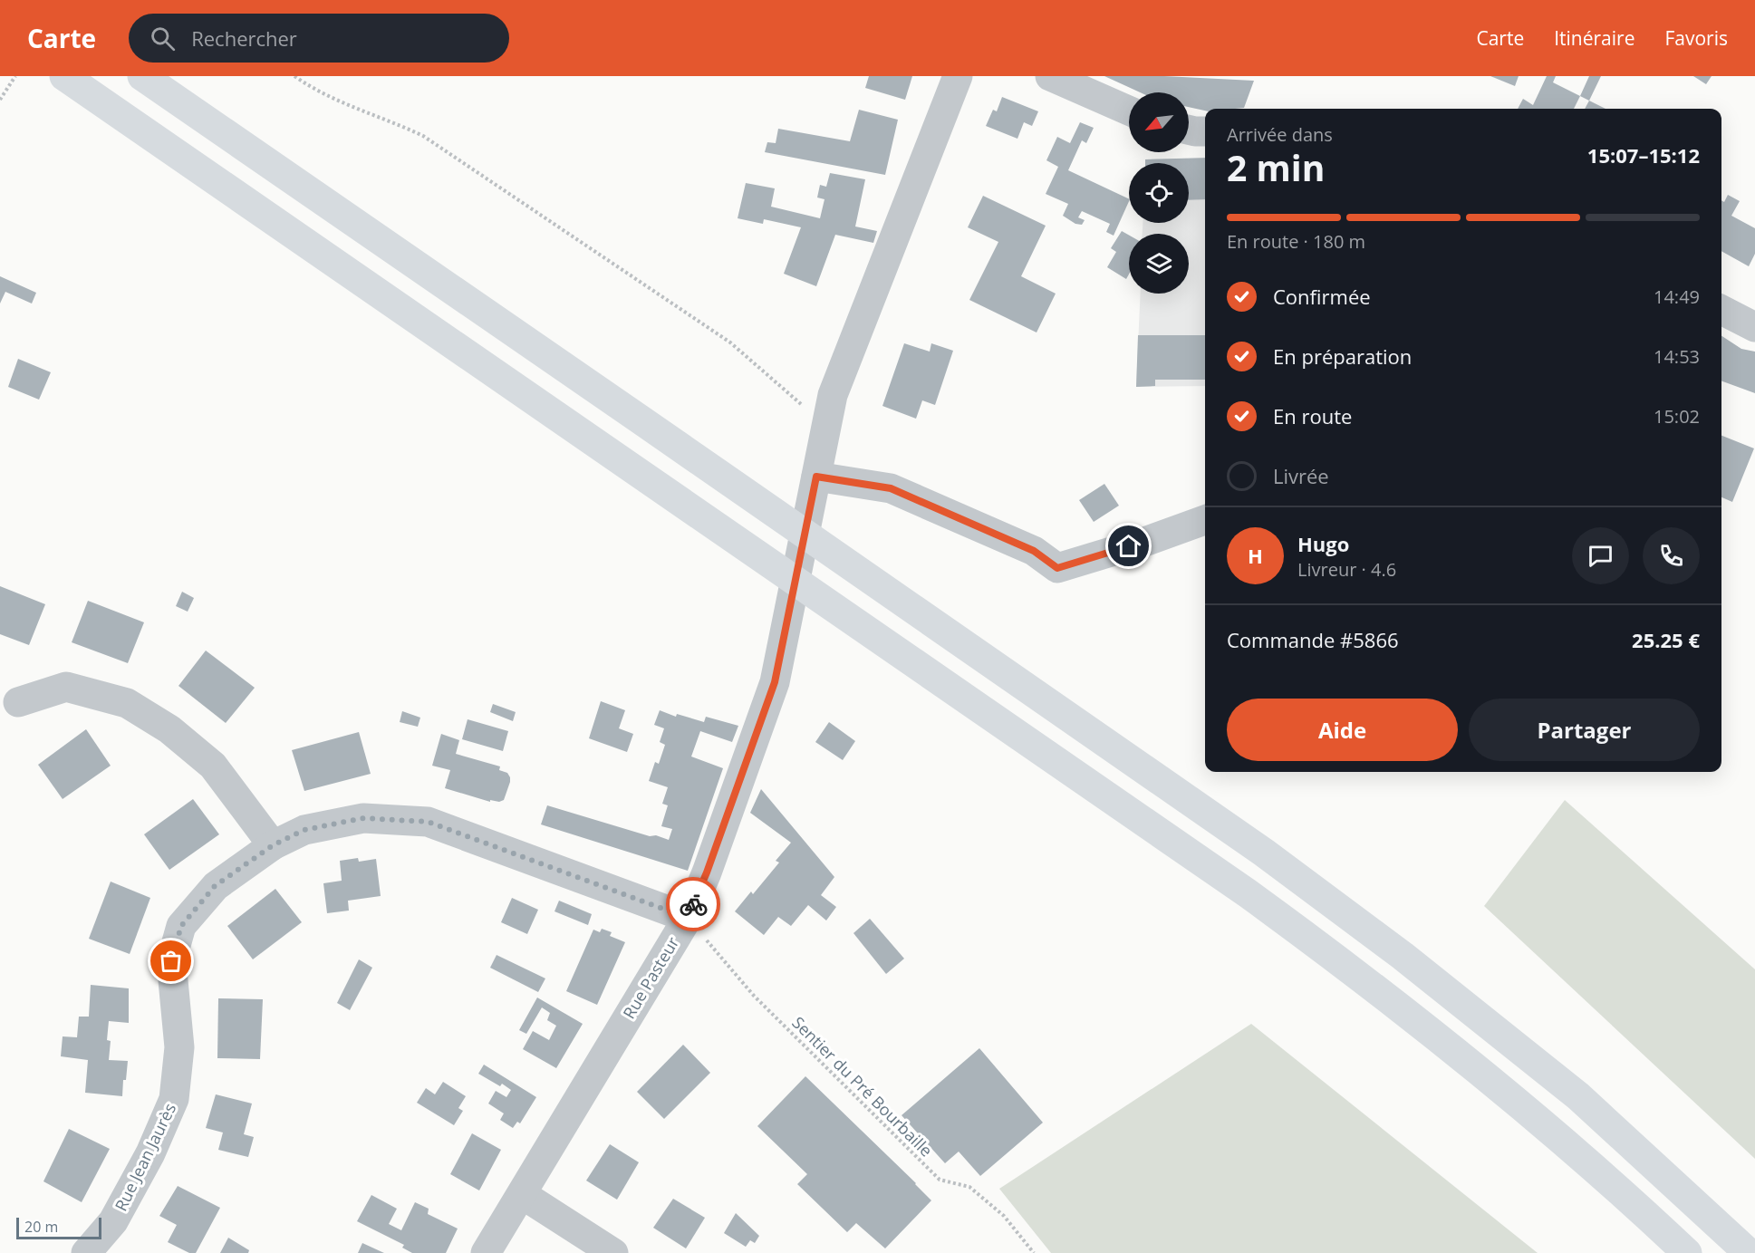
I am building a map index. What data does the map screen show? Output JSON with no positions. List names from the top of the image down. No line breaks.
{"streets":{"street":["Rue Pasteur","Rue Jean Jaurès"],"path":["Sentier du Pré Bourbaille"]},"crossings":[["Rue Pasteur","Sentier du Pré Bourbaille"],["Rue Pasteur","Rue Jean Jaurès"],["Sentier du Pré Bourbaille","Rue Jean Jaurès"]],"scale_bar":"20 m","north":"bottom left","page":{"header":"Carte","search":"Rechercher","nav":["Carte","Itinéraire","Favoris"],"heading":["2 min","Arrivée dans","15:07–15:12"],"panel":["Hugo","Livreur · 4.6","Commande #5866","25.25 €"],"bar":"En route · 180 m","list":[["Confirmée","14:49"],["En préparation","14:53"],["En route","15:02"],"Livrée"],"round":"H","buttons":["Aide","Partager"],"scale":"20 m"}}
